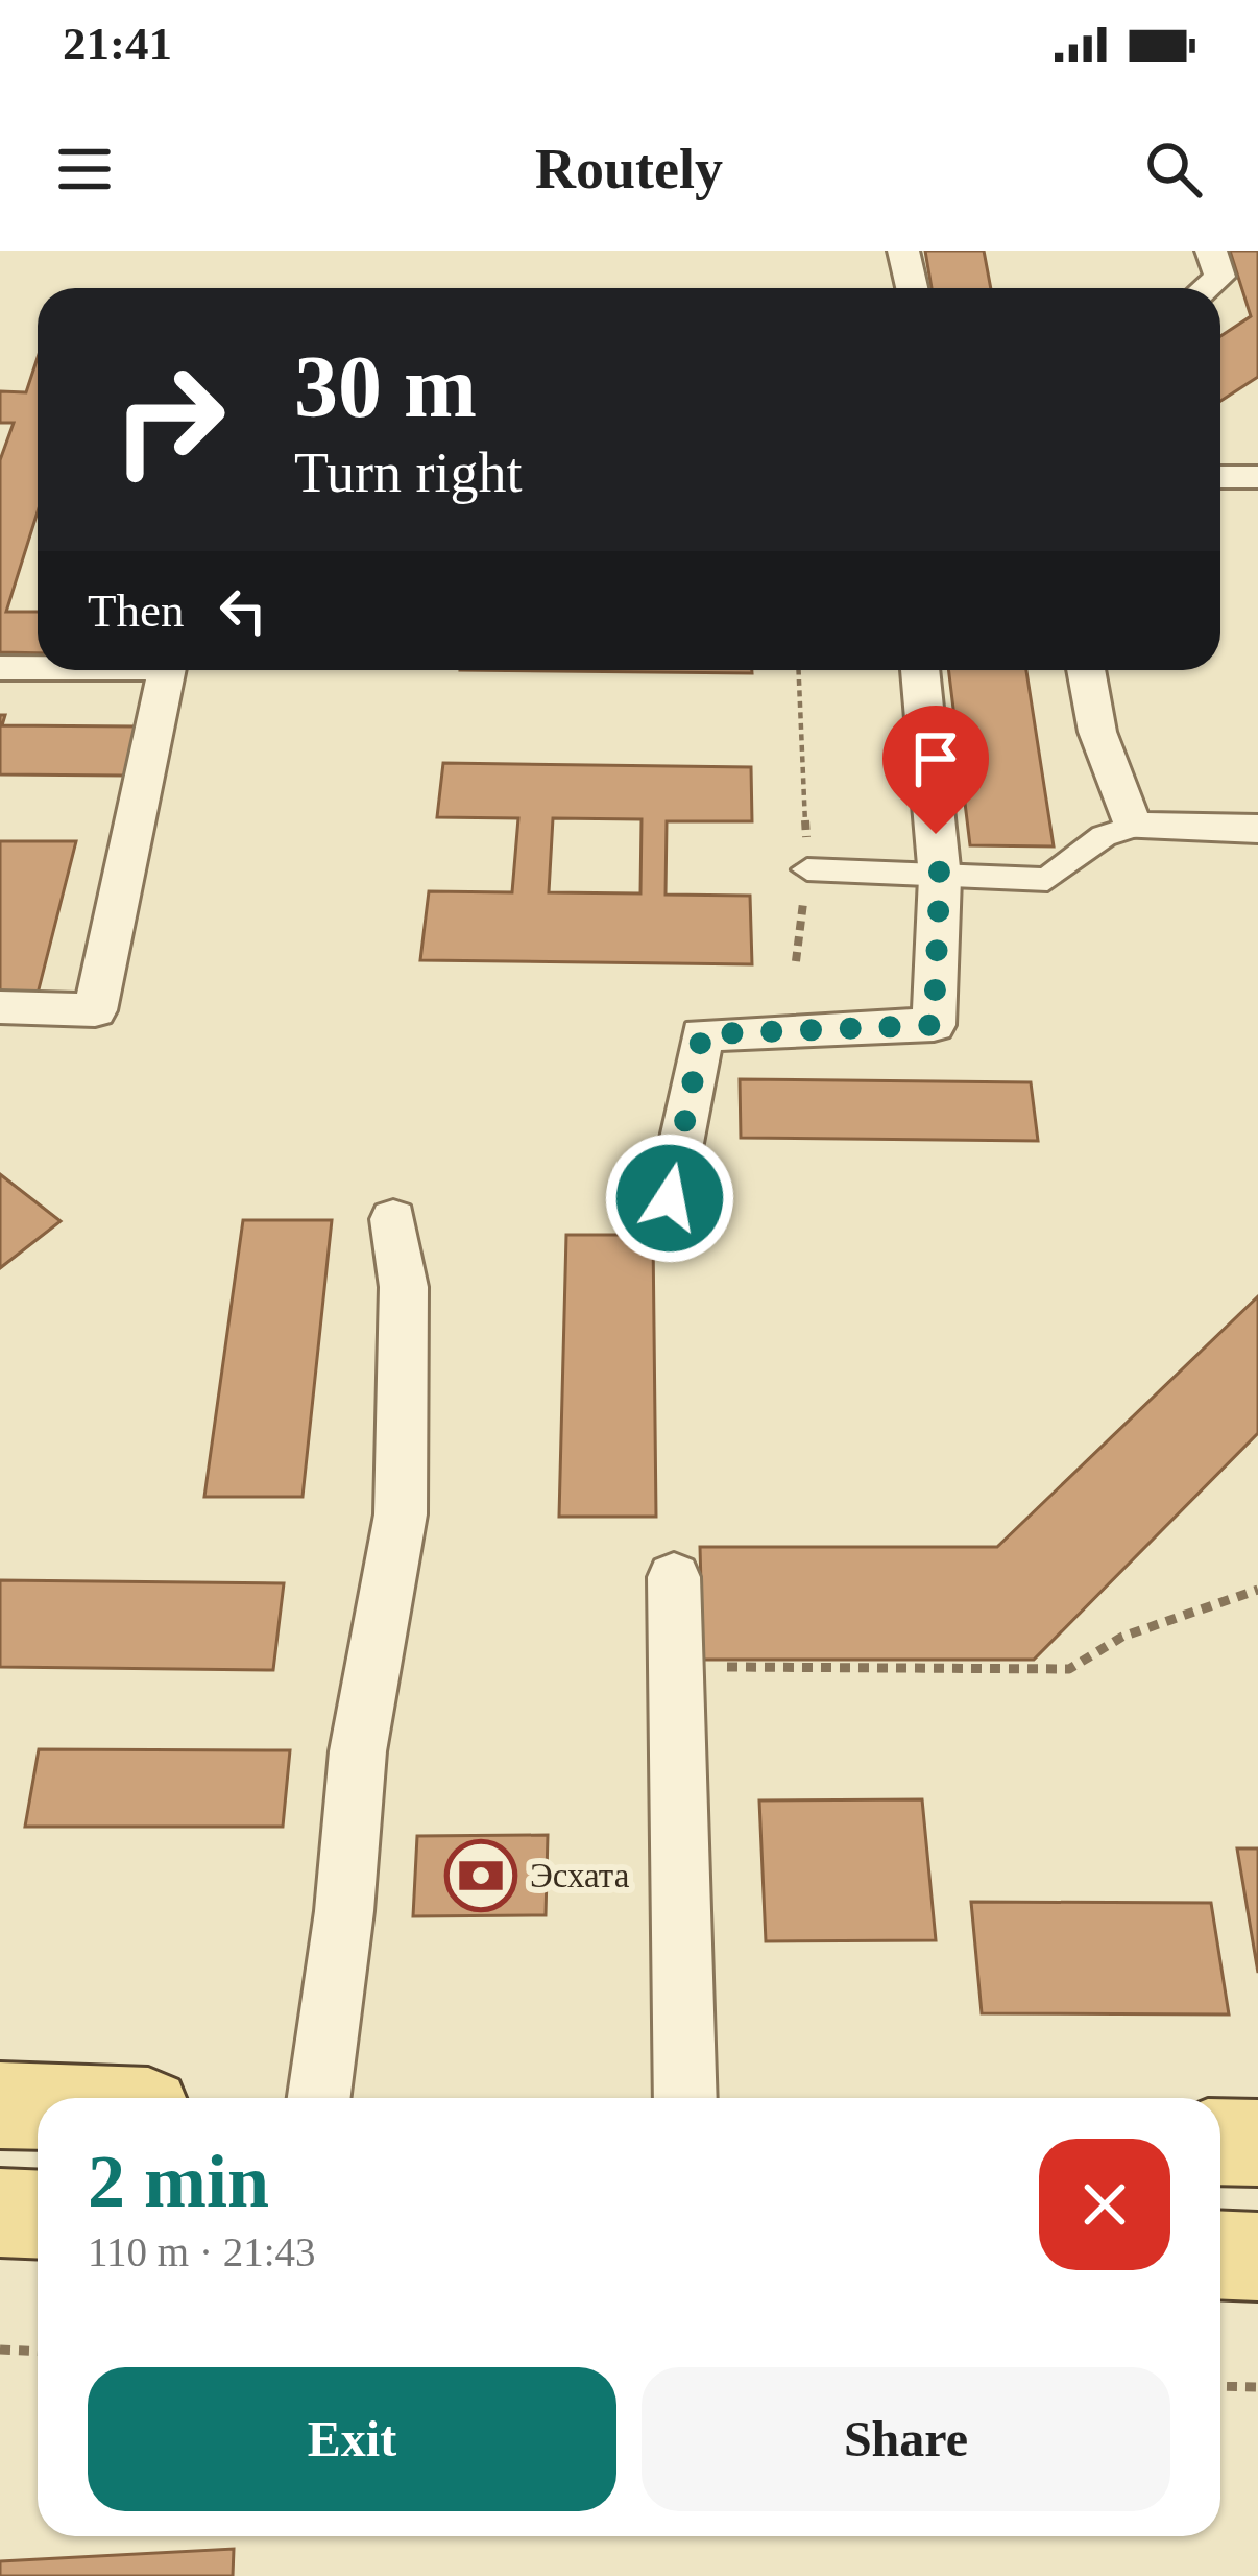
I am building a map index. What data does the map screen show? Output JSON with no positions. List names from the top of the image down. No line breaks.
{"places":{"bank":["Эсхата"]},"page":{"status":"21:41","header":"Routely","turn":["30 m","Turn right"],"then":"Then","heading":["2 min","110 m · 21:43"],"buttons":["Exit","Share"]}}
